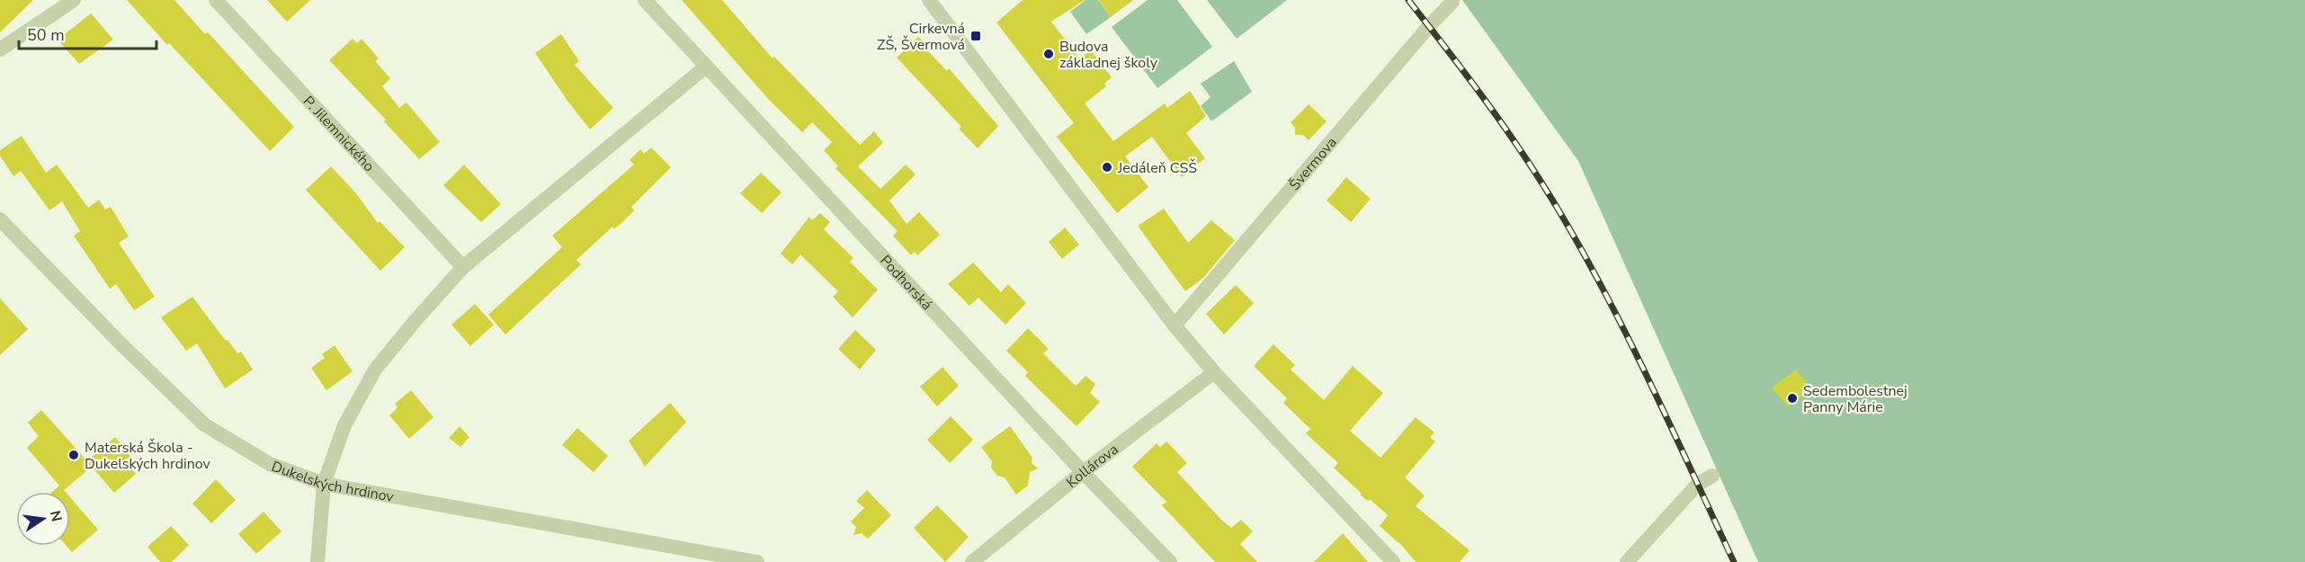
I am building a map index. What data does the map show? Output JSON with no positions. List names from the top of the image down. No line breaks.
{"streets":{"street":["P. Jilemnického","Švermova","Podhorská","Kollárova","Dukelských hrdinov"]},"crossings":[["Podhorská","Kollárova"]],"places":{"transit":["Cirkevná ZŠ, Švermová"],"other":["Budova základnej školy","Jedáleň CSŠ","Sedembolestnej Panny Márie","Materská Škola - Dukelských hrdinov"]},"scale_bar":"50 m","north":"right"}
